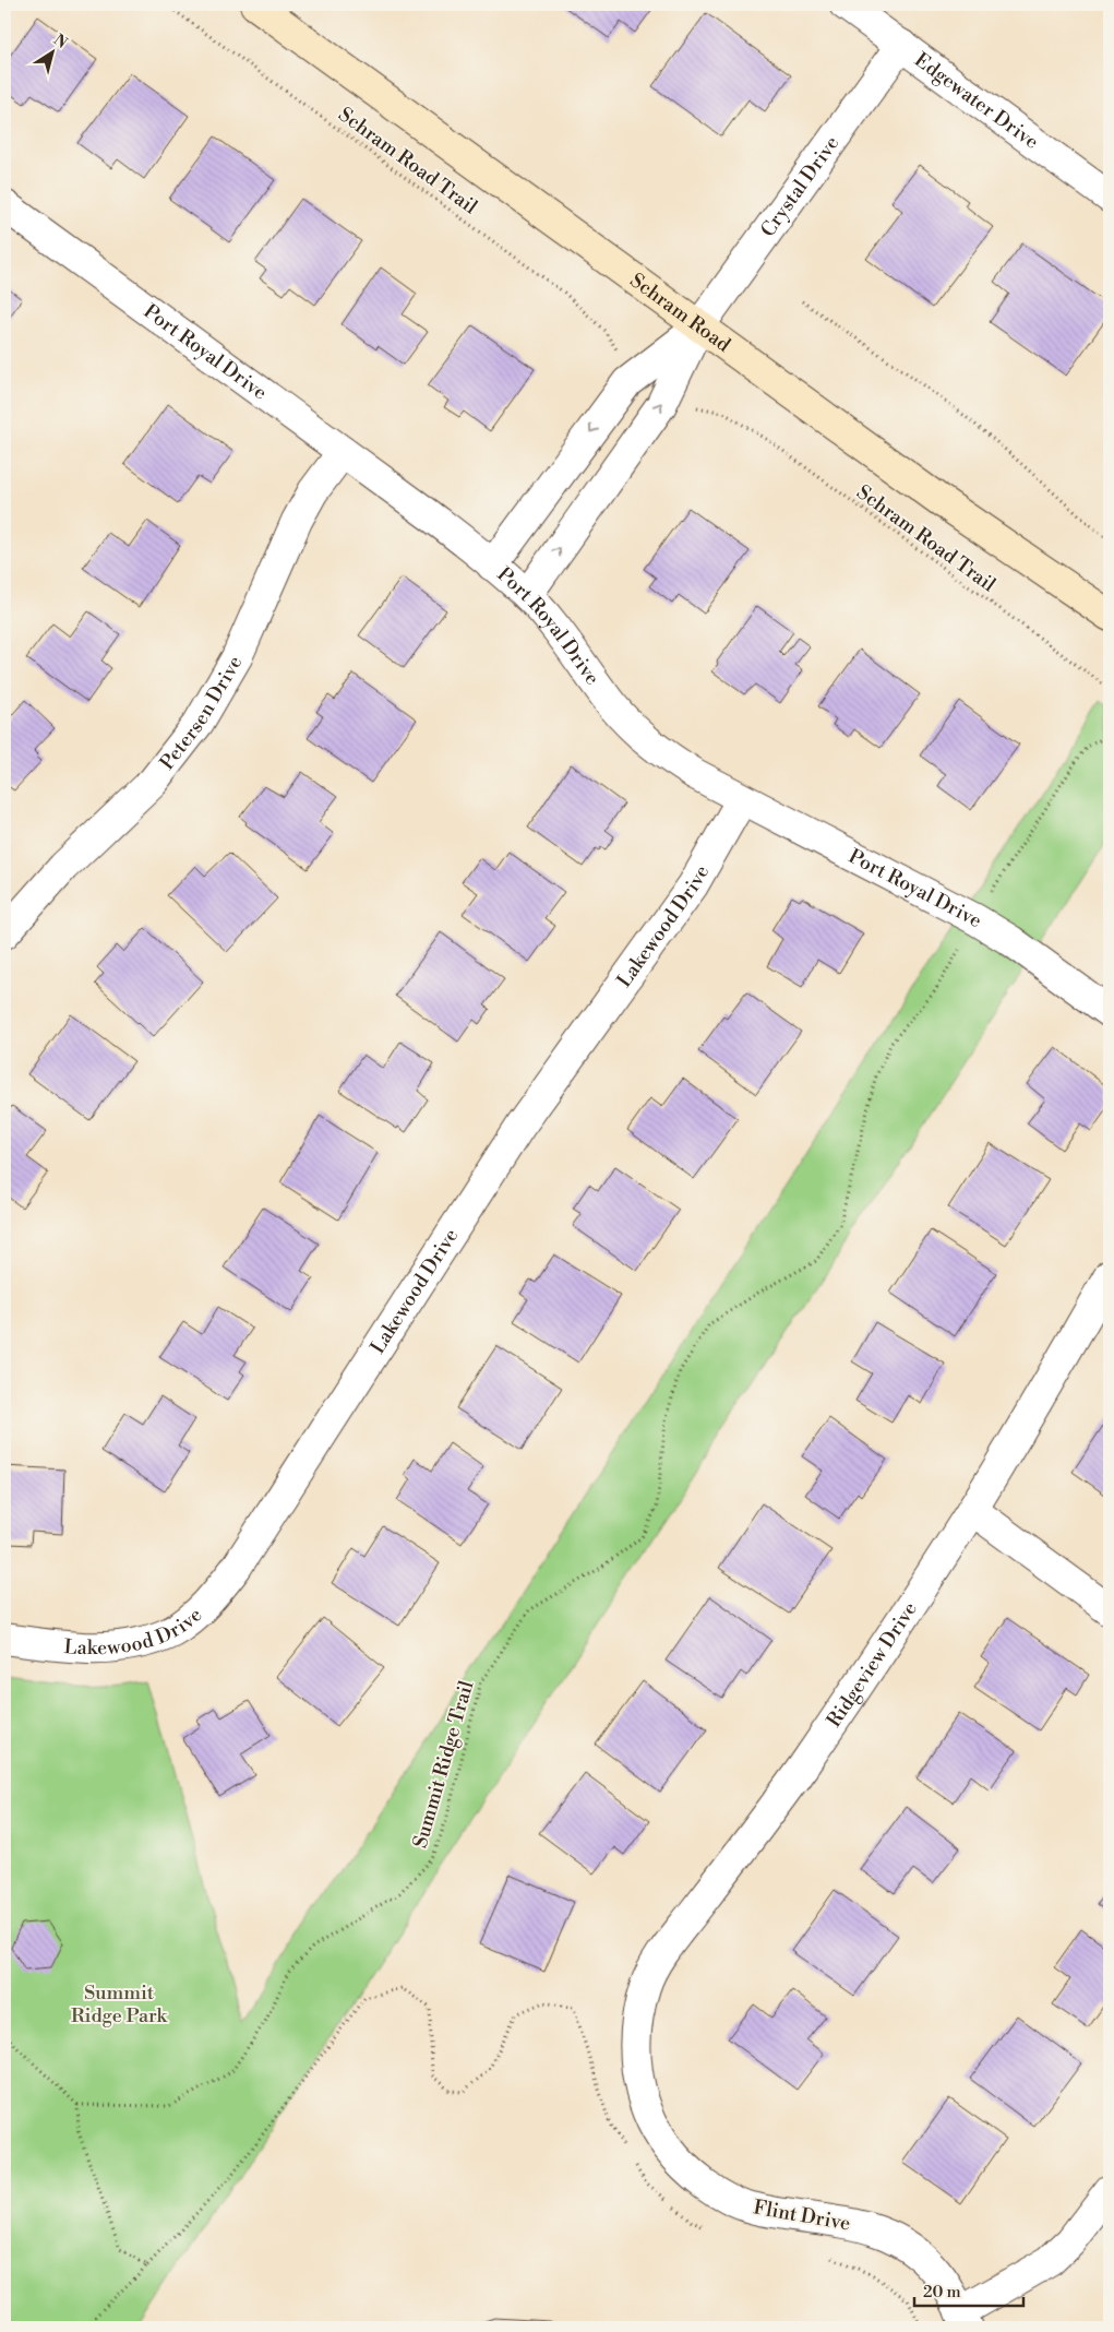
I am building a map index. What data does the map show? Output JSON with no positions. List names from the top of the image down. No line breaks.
{"streets":{"main road":["Schram Road"],"street":["Edgewater Drive","Crystal Drive","Port Royal Drive","Petersen Drive","Lakewood Drive","Ridgeview Drive","Flint Drive"],"path":["Schram Road Trail","Summit Ridge Trail"]},"crossings":[["Edgewater Drive","Crystal Drive"],["Crystal Drive","Schram Road"],["Crystal Drive","Port Royal Drive"],["Port Royal Drive","Petersen Drive"],["Port Royal Drive","Lakewood Drive"],["Port Royal Drive","Summit Ridge Trail"],["Ridgeview Drive","Flint Drive"]],"parks":["Summit Ridge Park"],"scale_bar":"20 m","north":"top right"}
